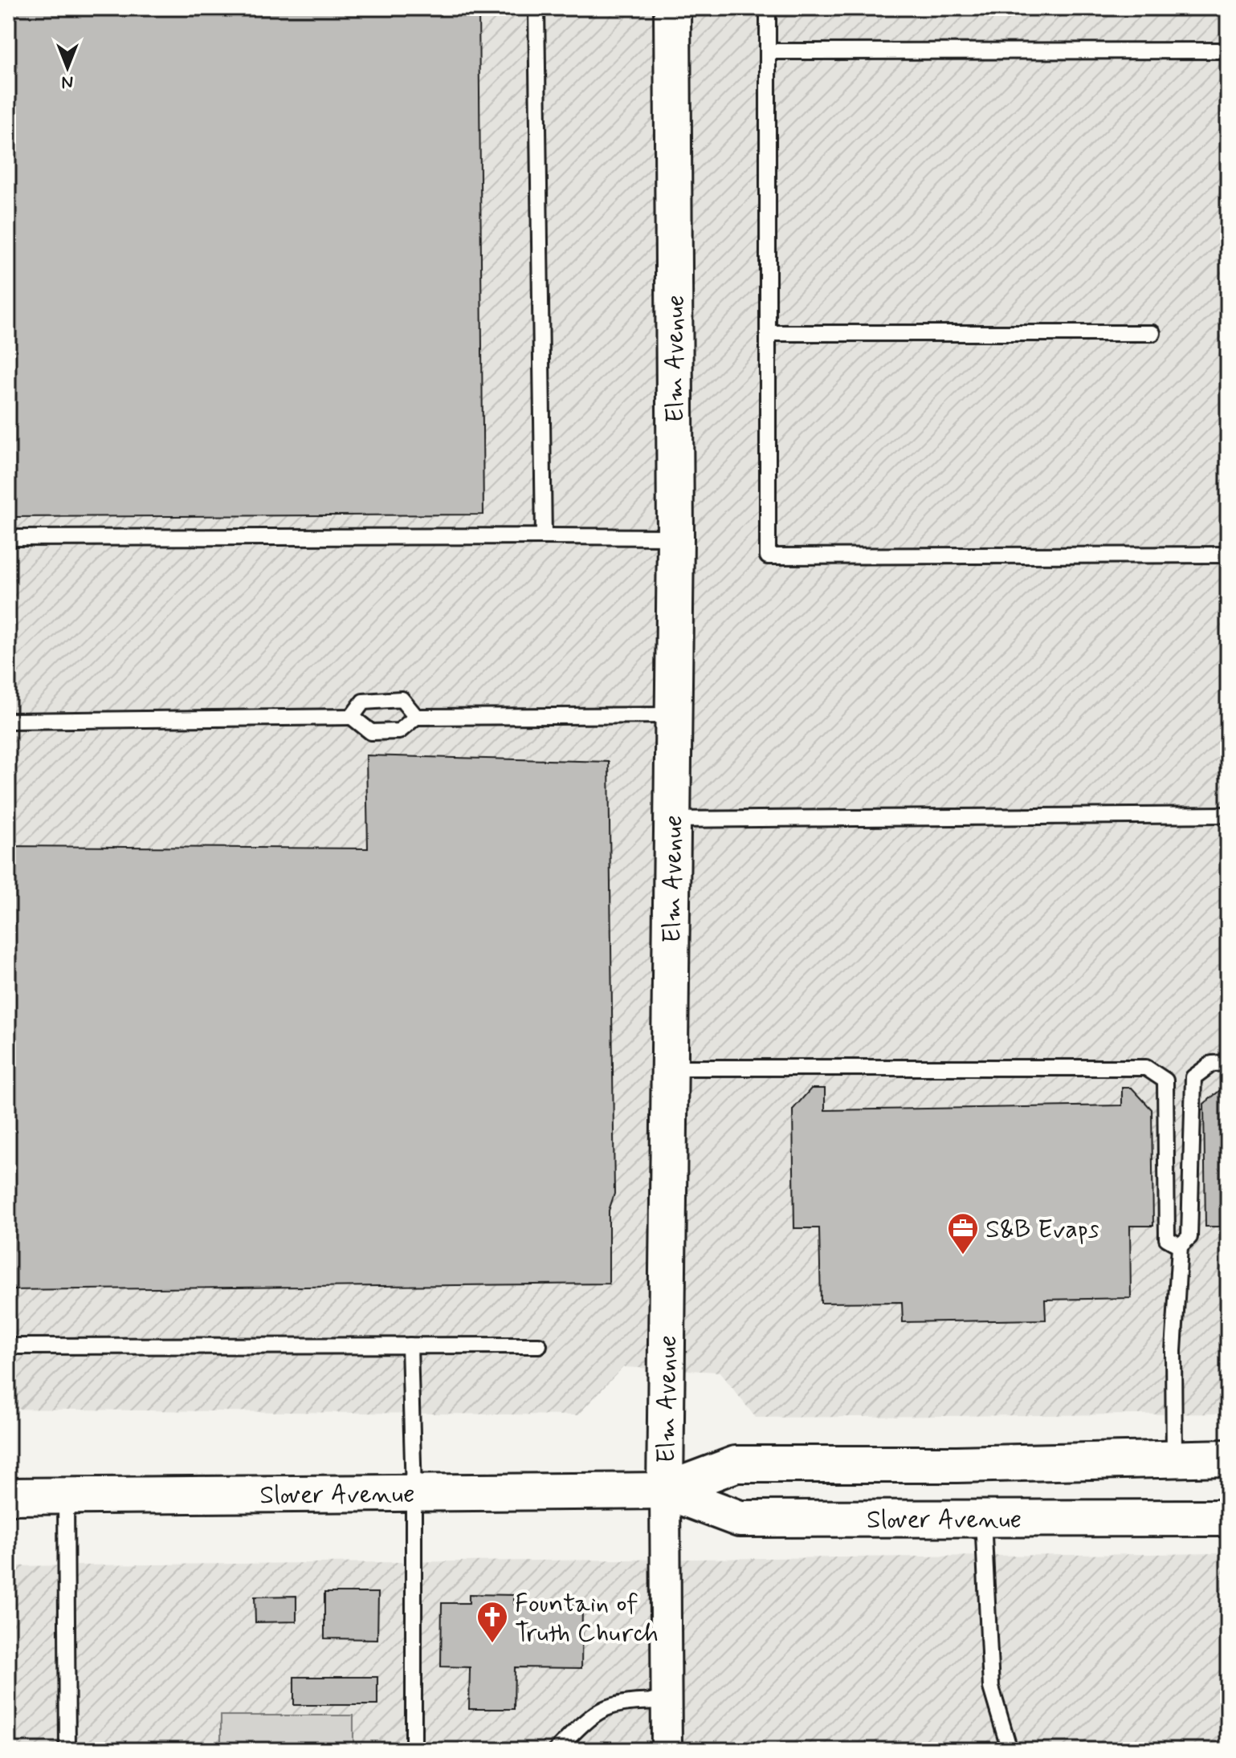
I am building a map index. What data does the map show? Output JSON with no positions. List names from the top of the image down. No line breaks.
{"streets":{"main road":["Elm Avenue","Slover Avenue"]},"crossings":[["Elm Avenue","Slover Avenue"]],"places":{"office":["S&B Evaps"],"church":["Fountain of Truth Church"]},"north":"bottom"}
